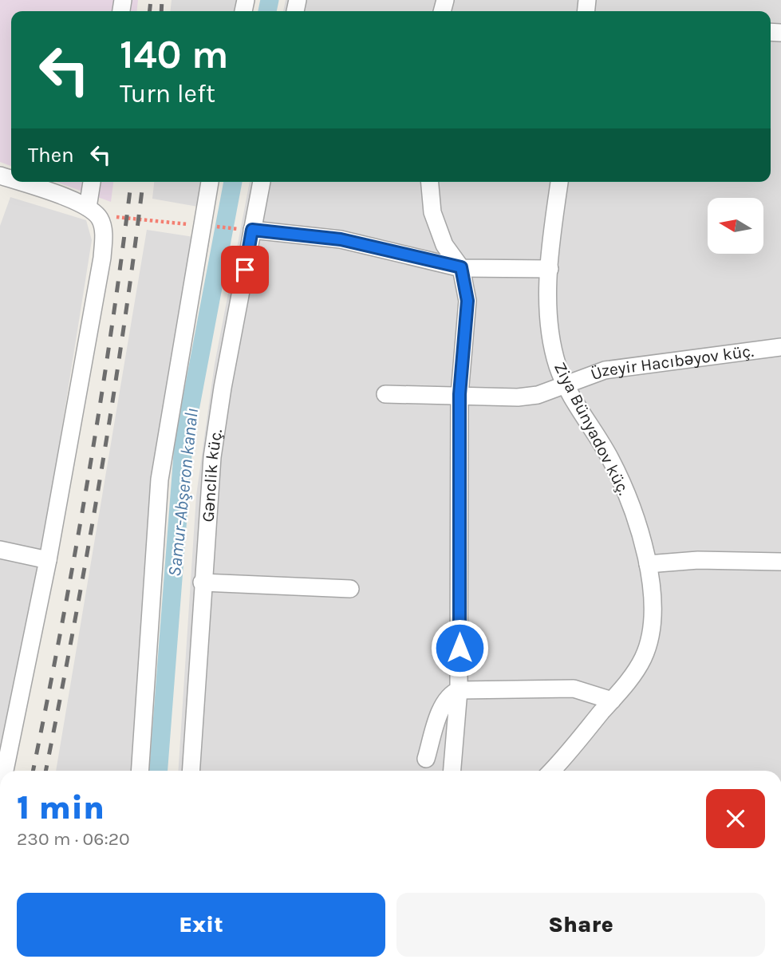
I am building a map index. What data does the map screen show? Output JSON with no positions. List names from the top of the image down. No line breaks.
{"streets":{"street":["Üzeyir Hacıbəyov küç.","Ziya Bünyadov küç.","Gənclik küç."]},"crossings":[["Üzeyir Hacıbəyov küç.","Ziya Bünyadov küç."]],"water":["Samur-Abşeron kanalı"],"north":"left","page":{"turn":["140 m","Turn left"],"then":"Then","heading":["1 min","230 m · 06:20"],"buttons":["Exit","Share"]}}
